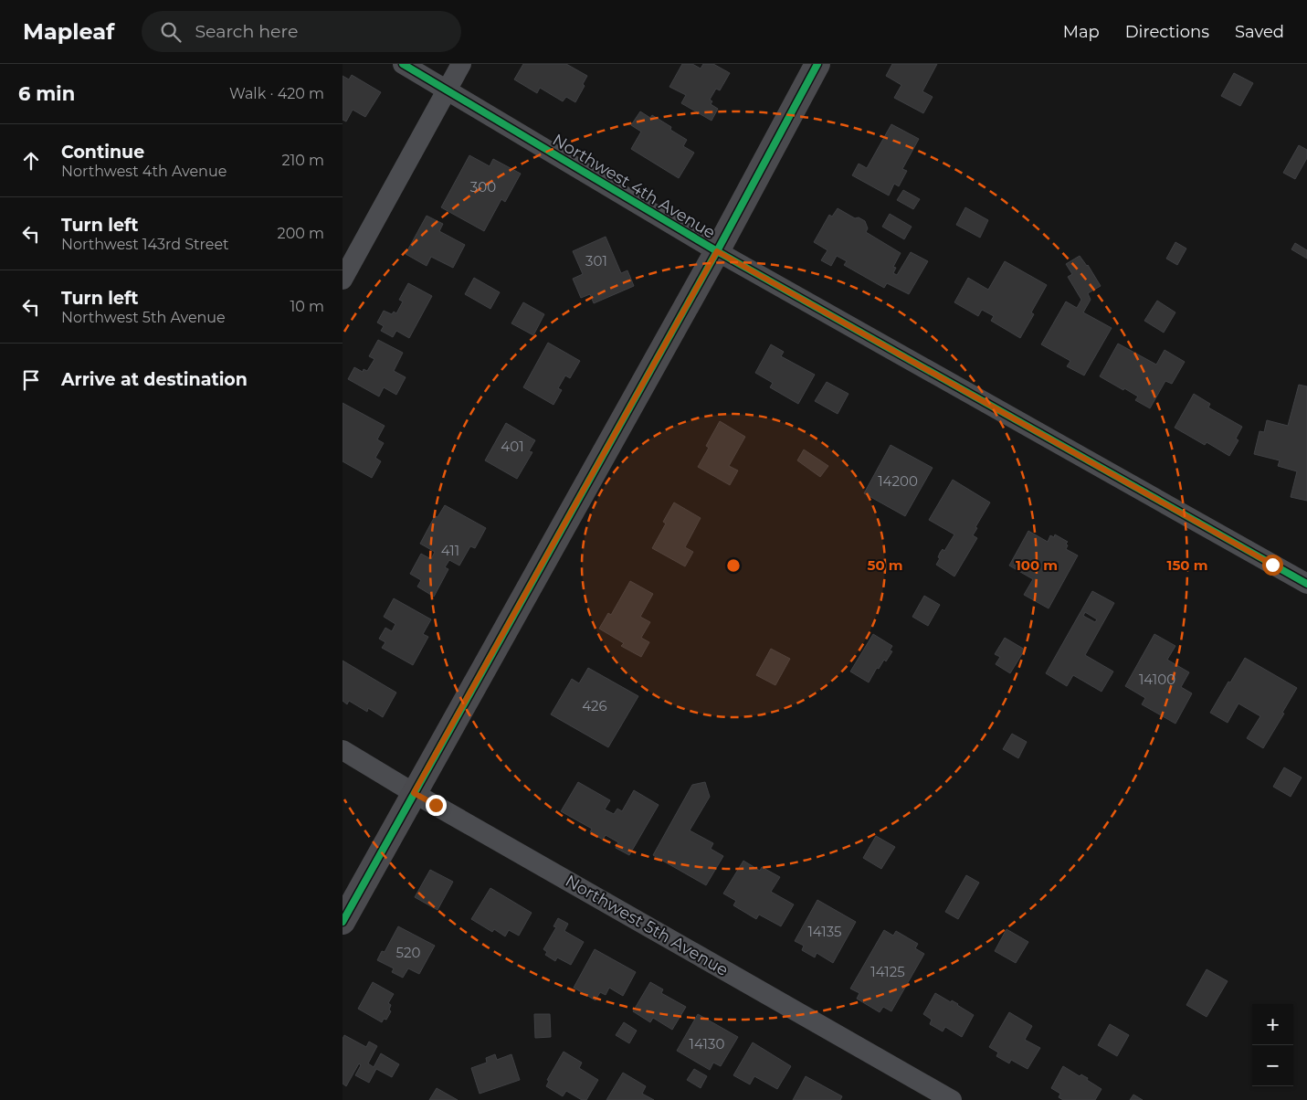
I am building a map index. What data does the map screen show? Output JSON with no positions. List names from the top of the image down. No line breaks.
{"streets":{"street":["Northwest 4th Avenue","Northwest 5th Avenue"]},"house_numbers":["300","301","401","14200","411","14100","426","14135","520","14125","14130"],"page":{"header":"Mapleaf","search":"Search here","nav":["Map","Directions","Saved"],"heading":["6 min","Walk · 420 m"],"list":[["Continue","Northwest 4th Avenue","210 m"],["Turn left","Northwest 143rd Street","200 m"],["Turn left","Northwest 5th Avenue","10 m"],"Arrive at destination"],"map_buttons":["+","−"]},"rings":["50 m","100 m","150 m"]}
